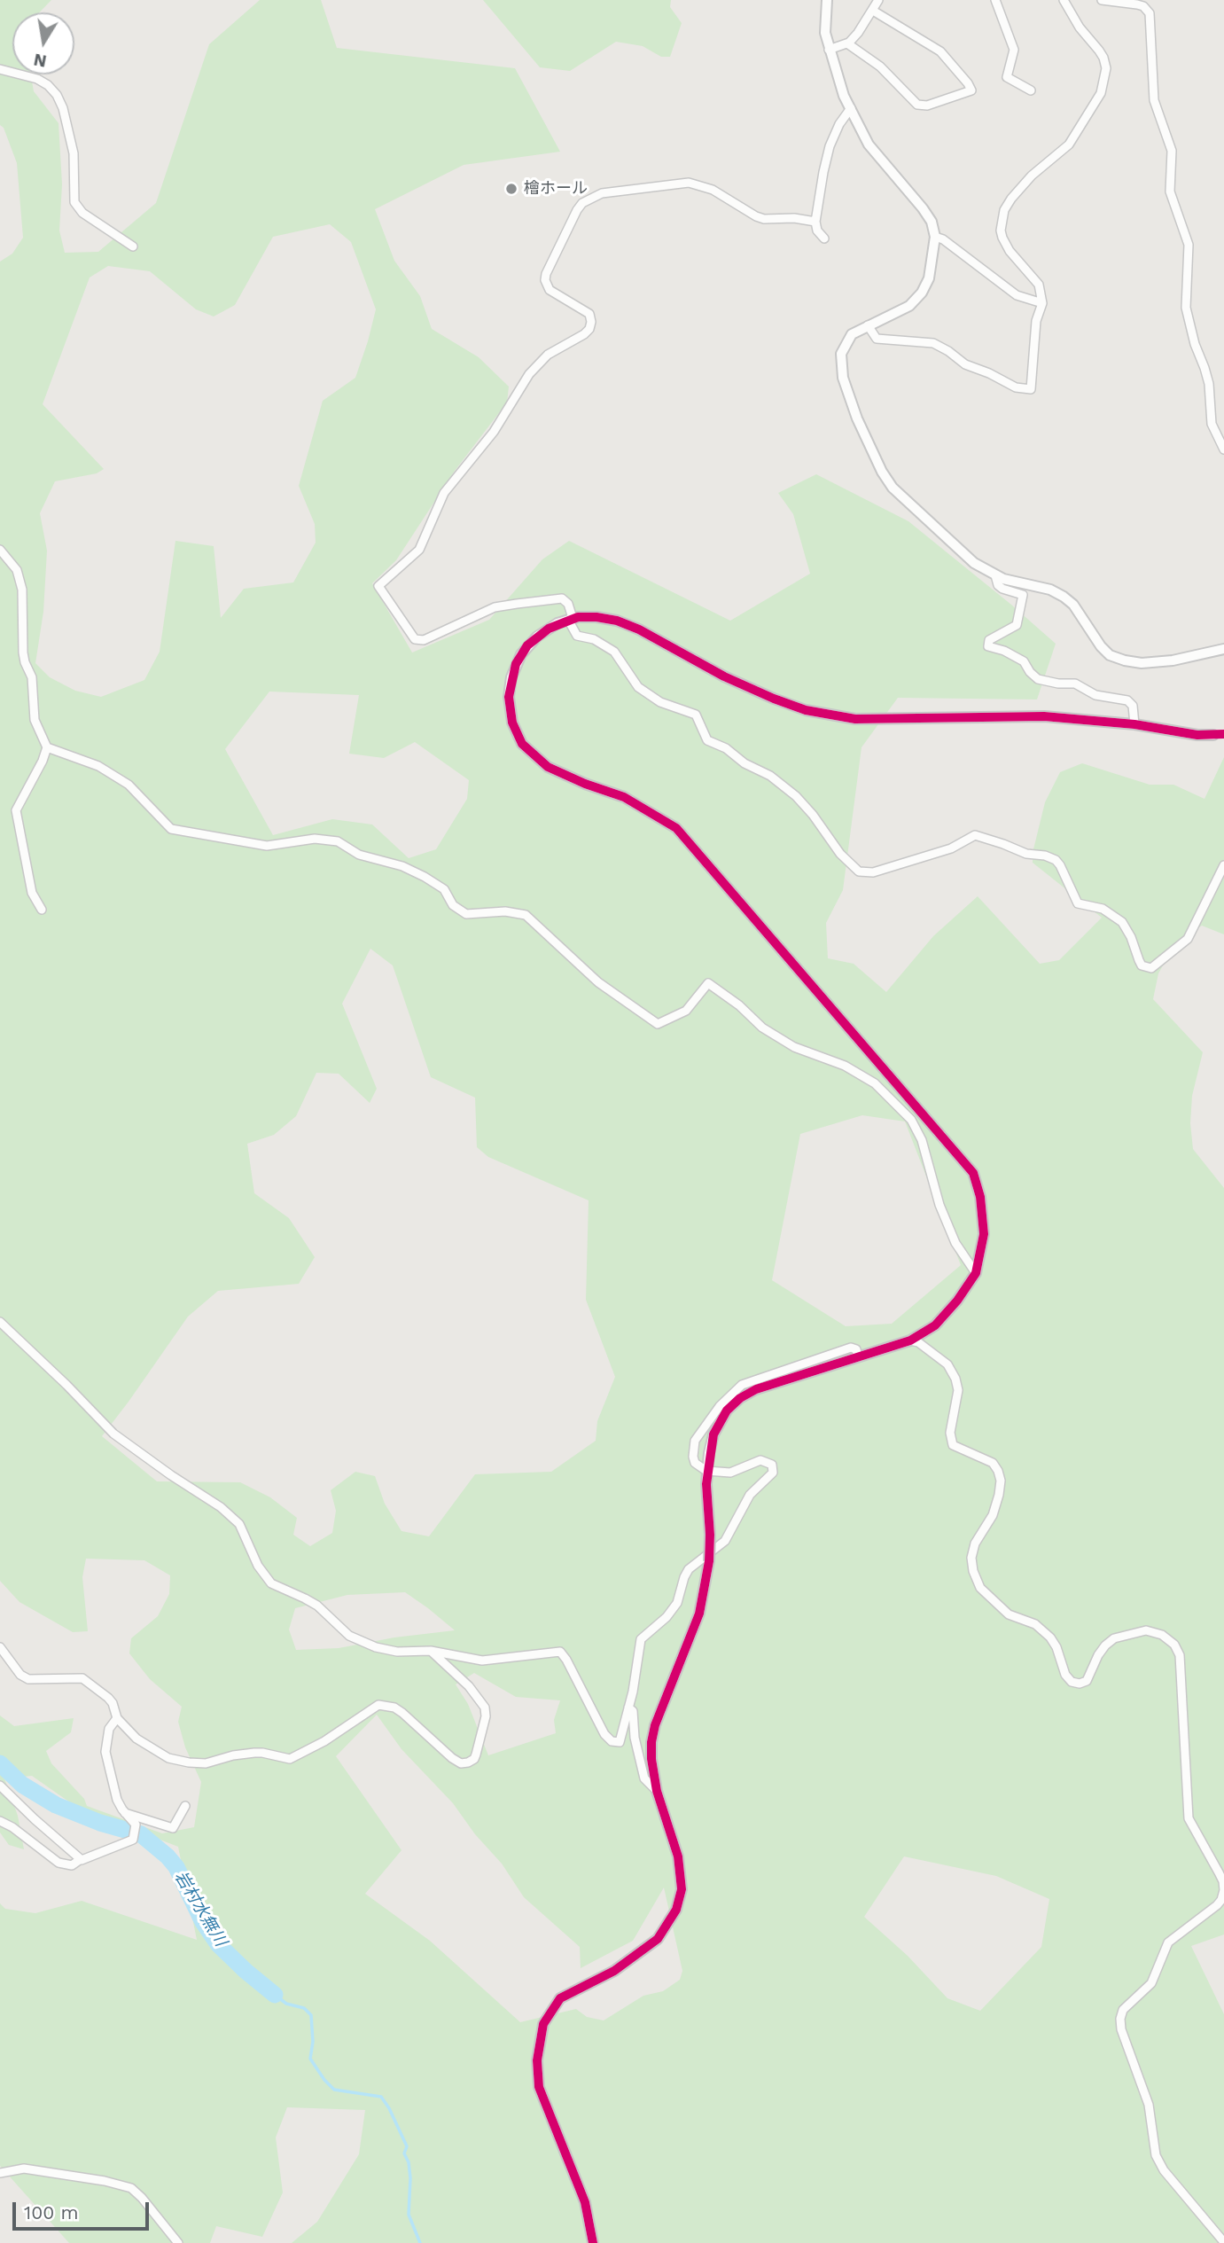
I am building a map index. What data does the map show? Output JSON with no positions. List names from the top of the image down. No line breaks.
{"water":["岩村水無川"],"places":["檜ホール"],"scale_bar":"100 m","north":"bottom"}
